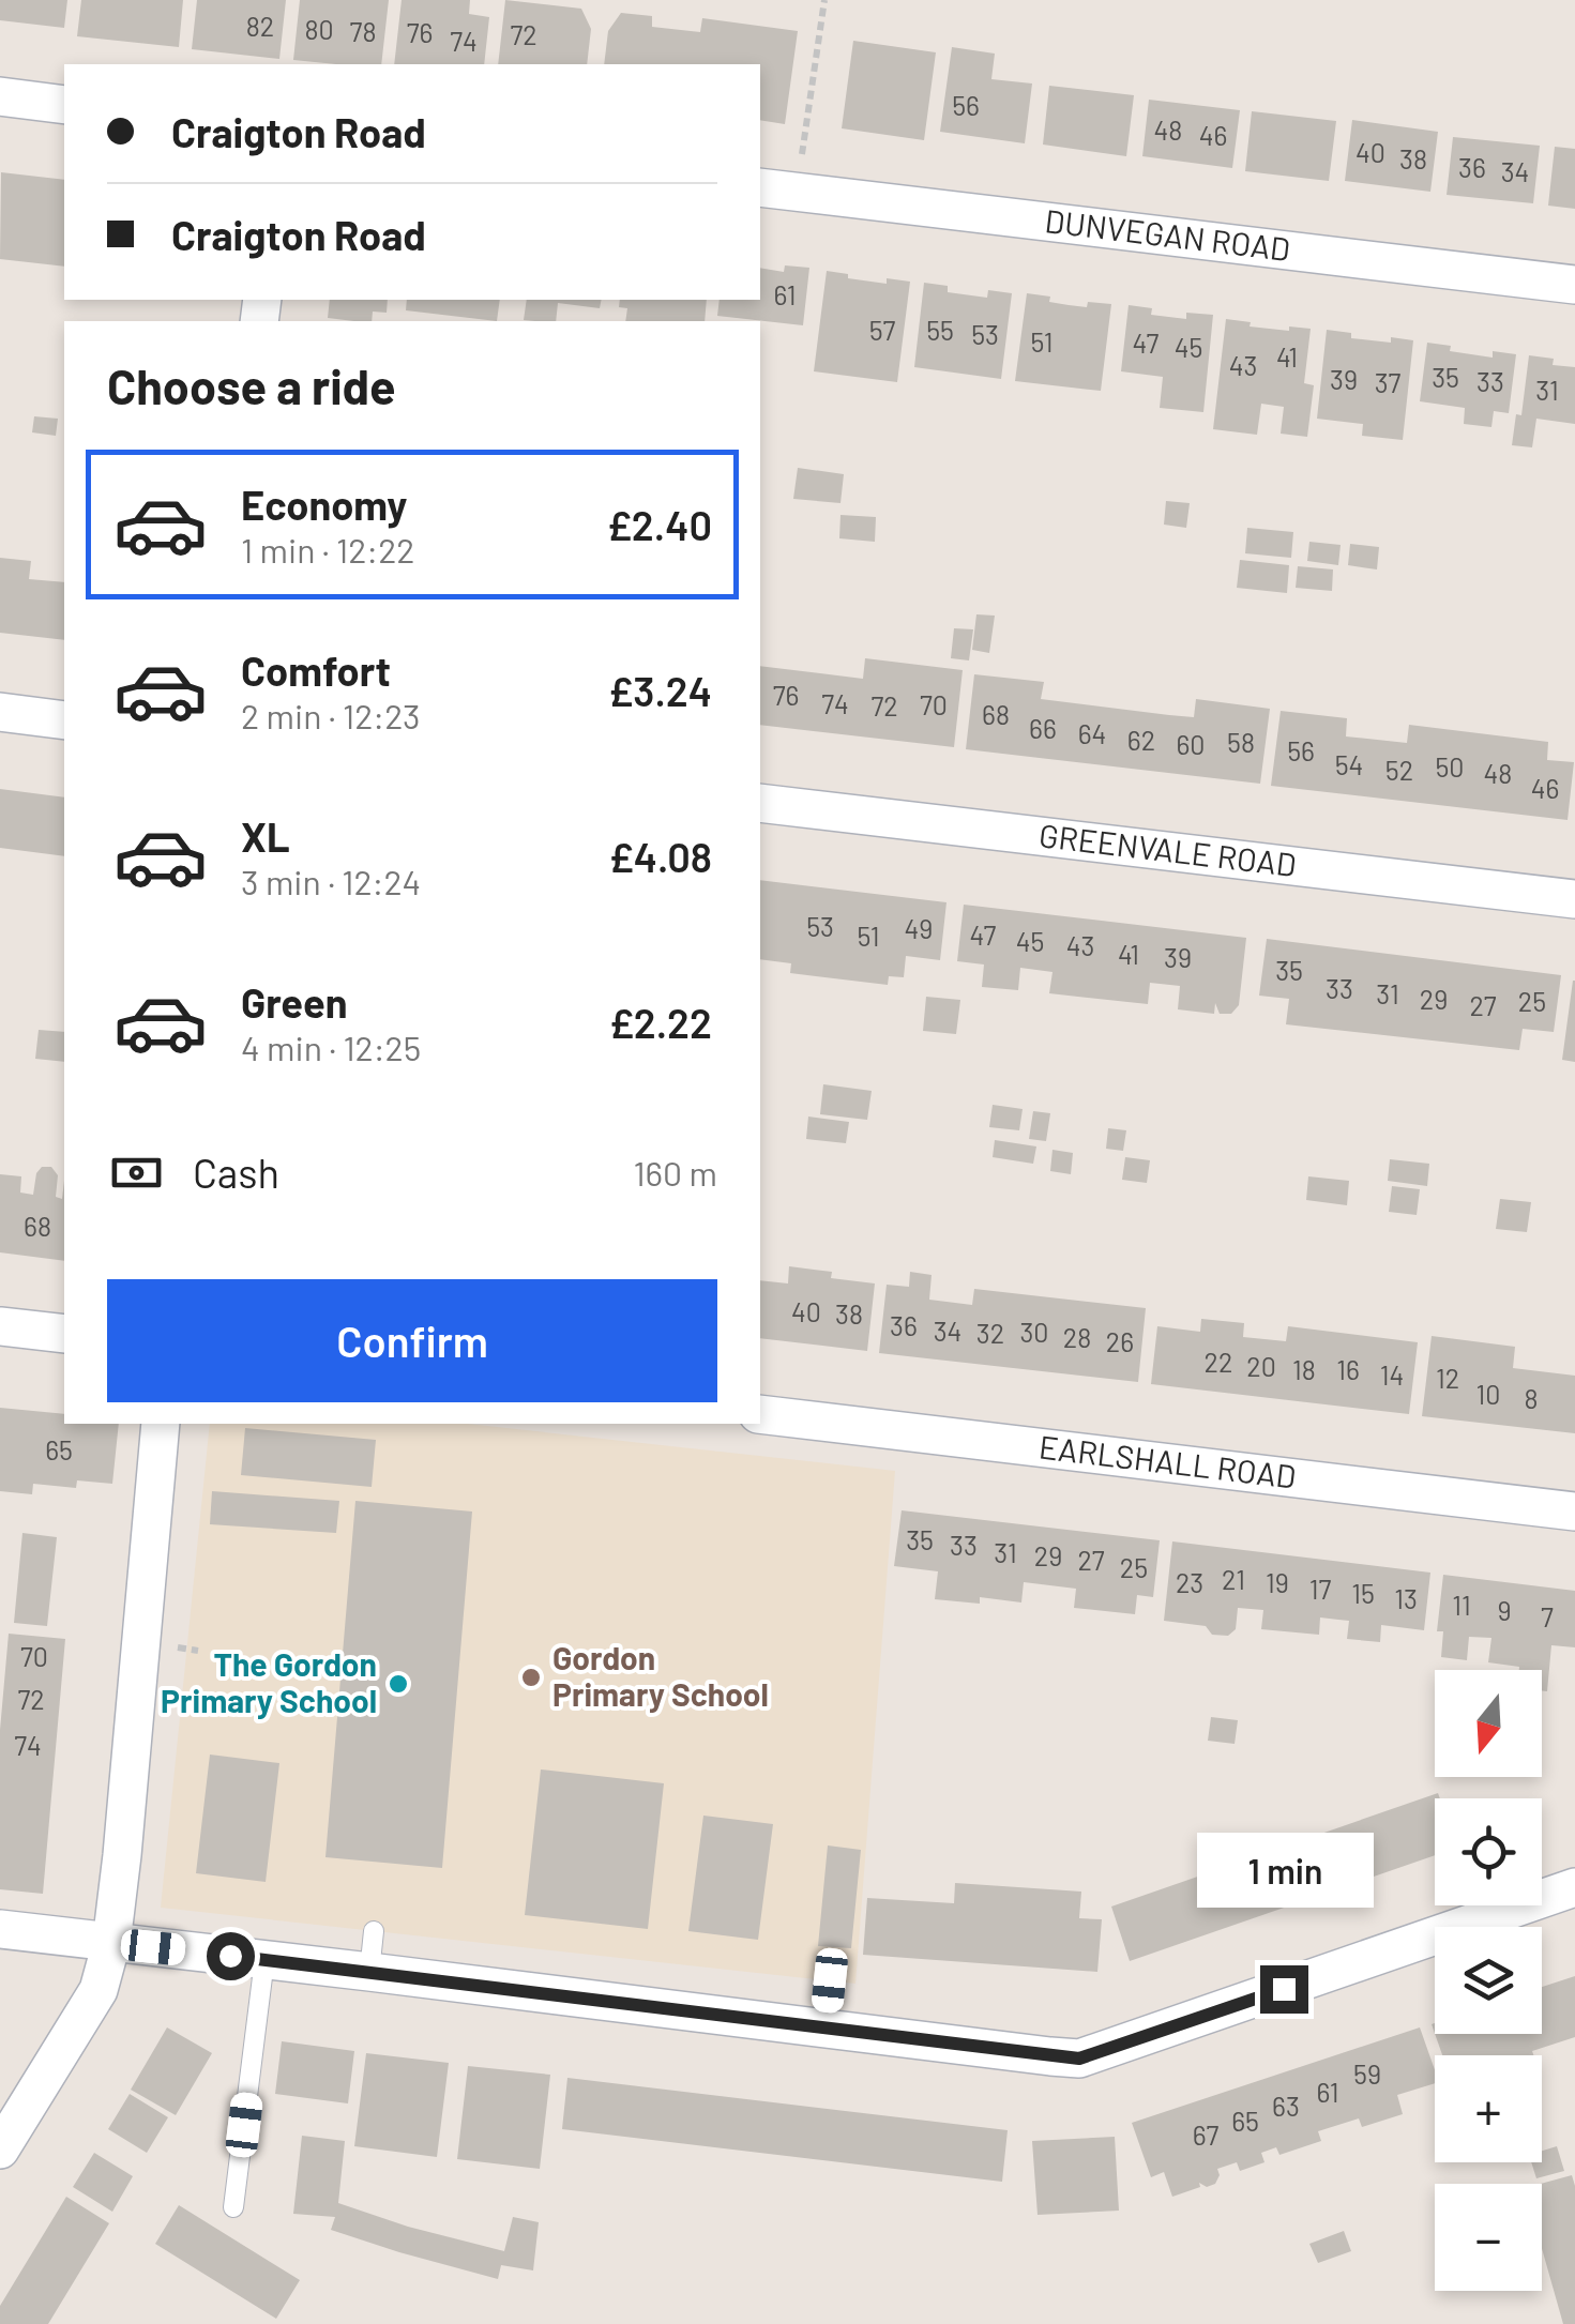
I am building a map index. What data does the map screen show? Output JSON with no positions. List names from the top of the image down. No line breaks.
{"streets":{"street":["DUNVEGAN ROAD","GREENVALE ROAD","EARLSHALL ROAD"]},"places":["Gordon Primary School","The Gordon Primary School"],"house_numbers":["82","80","78","76","72","74","56","48","46","40","38","36","34","61","57","55","53","51","47","45","41","43","35","39","33","37","31","76","74","70","72","68","66","64","62","58","60","56","54","50","52","48","46","53","49","47","51","45","43","41","39","35","33","31","29","25","27","68","40","38","36","34","30","32","28","26","22","20","18","16","14","12","10","8","65","35","33","31","29","27","25","21","23","19","17","15","13","11","9","7","70","72","74","59","61","63","65","67"],"north":"bottom","page":{"banner":["Craigton Road","Craigton Road"],"heading":"Choose a ride","list":[{"name":"Economy","note":"1 min · 12:22","value":"£2.40"},{"name":"Comfort","note":"2 min · 12:23","value":"£3.24"},{"name":"XL","note":"3 min · 12:24","value":"£4.08"},{"name":"Green","note":"4 min · 12:25","value":"£2.22"}],"pay":["Cash","160 m"],"buttons":"Confirm","map_buttons":["+","−"],"bubble":"1 min"}}
